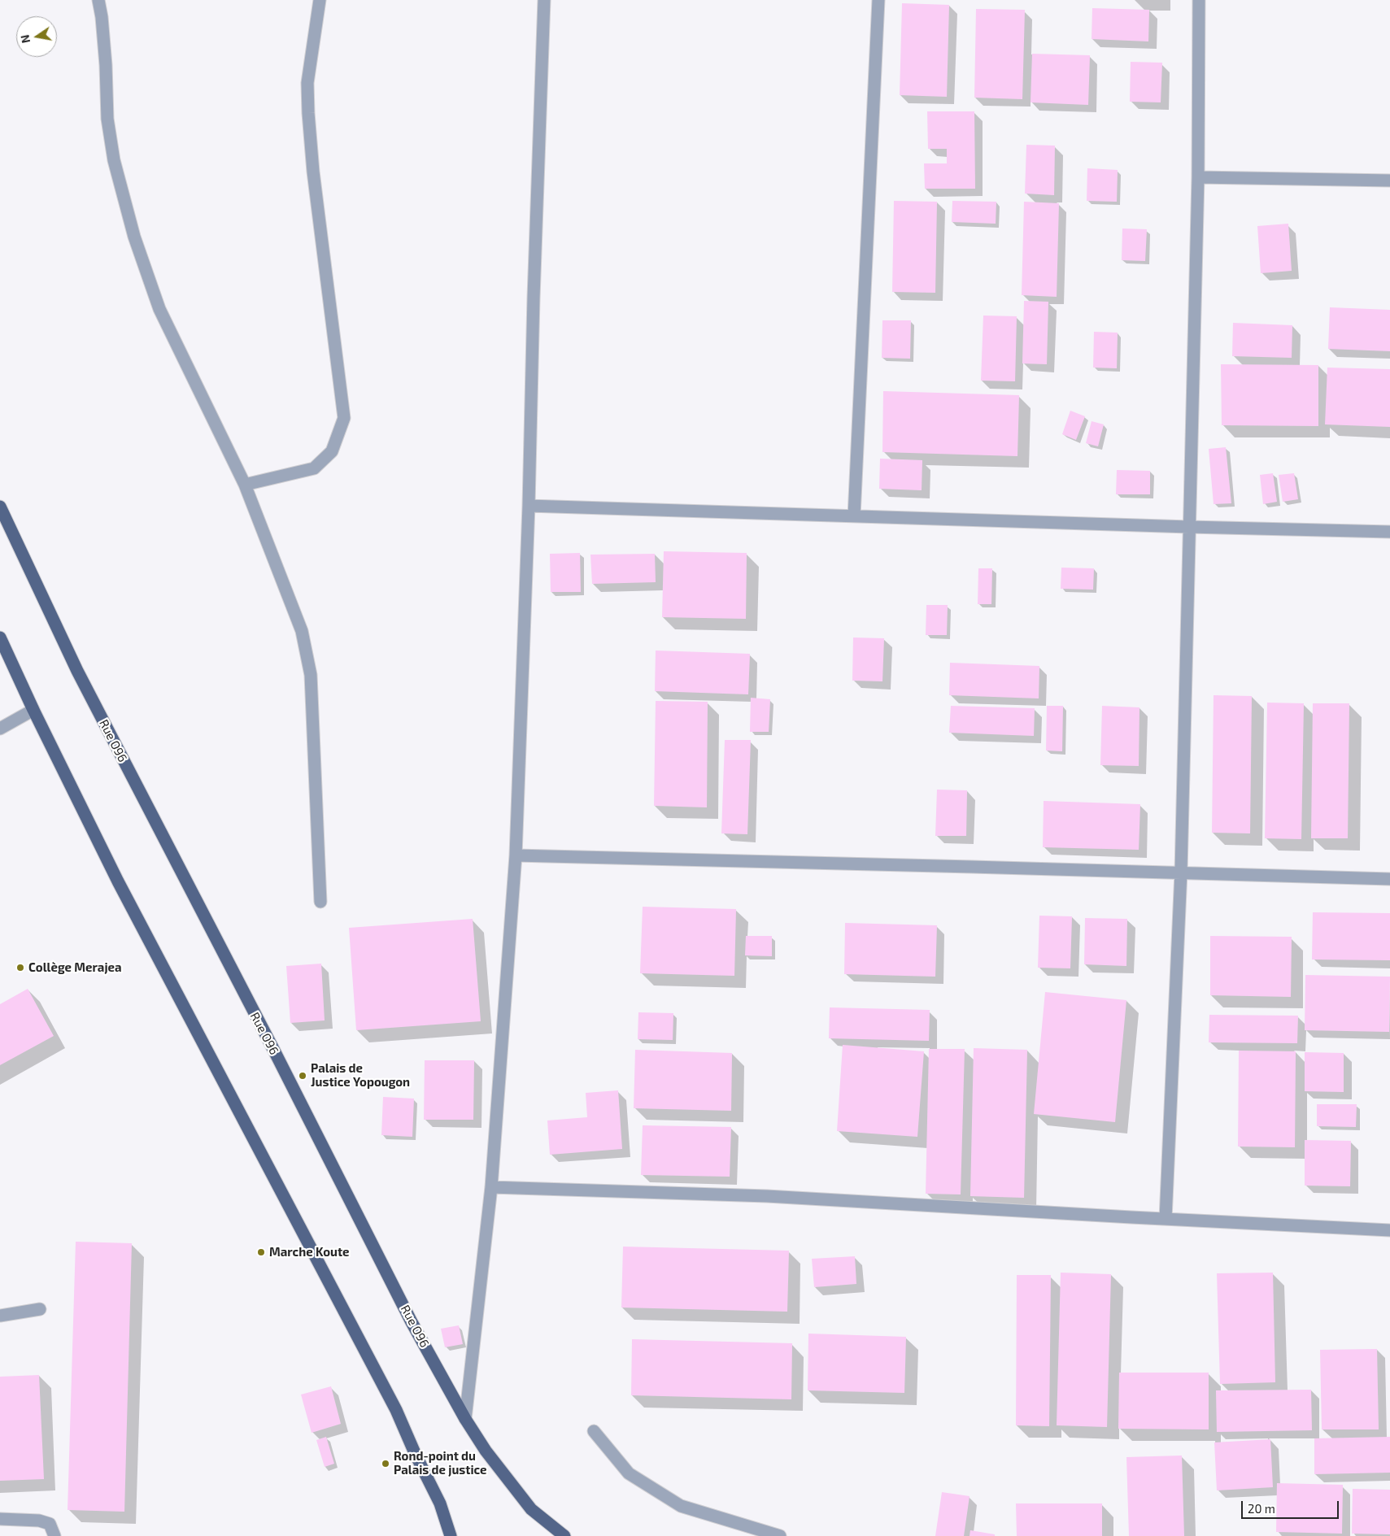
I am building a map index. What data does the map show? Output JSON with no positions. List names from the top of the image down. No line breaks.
{"streets":{"main road":["Rue O96"]},"places":["Collège Merajea","Palais de Justice Yopougon","Marche Koute","Rond-point du Palais de justice"],"scale_bar":"20 m","north":"left"}
